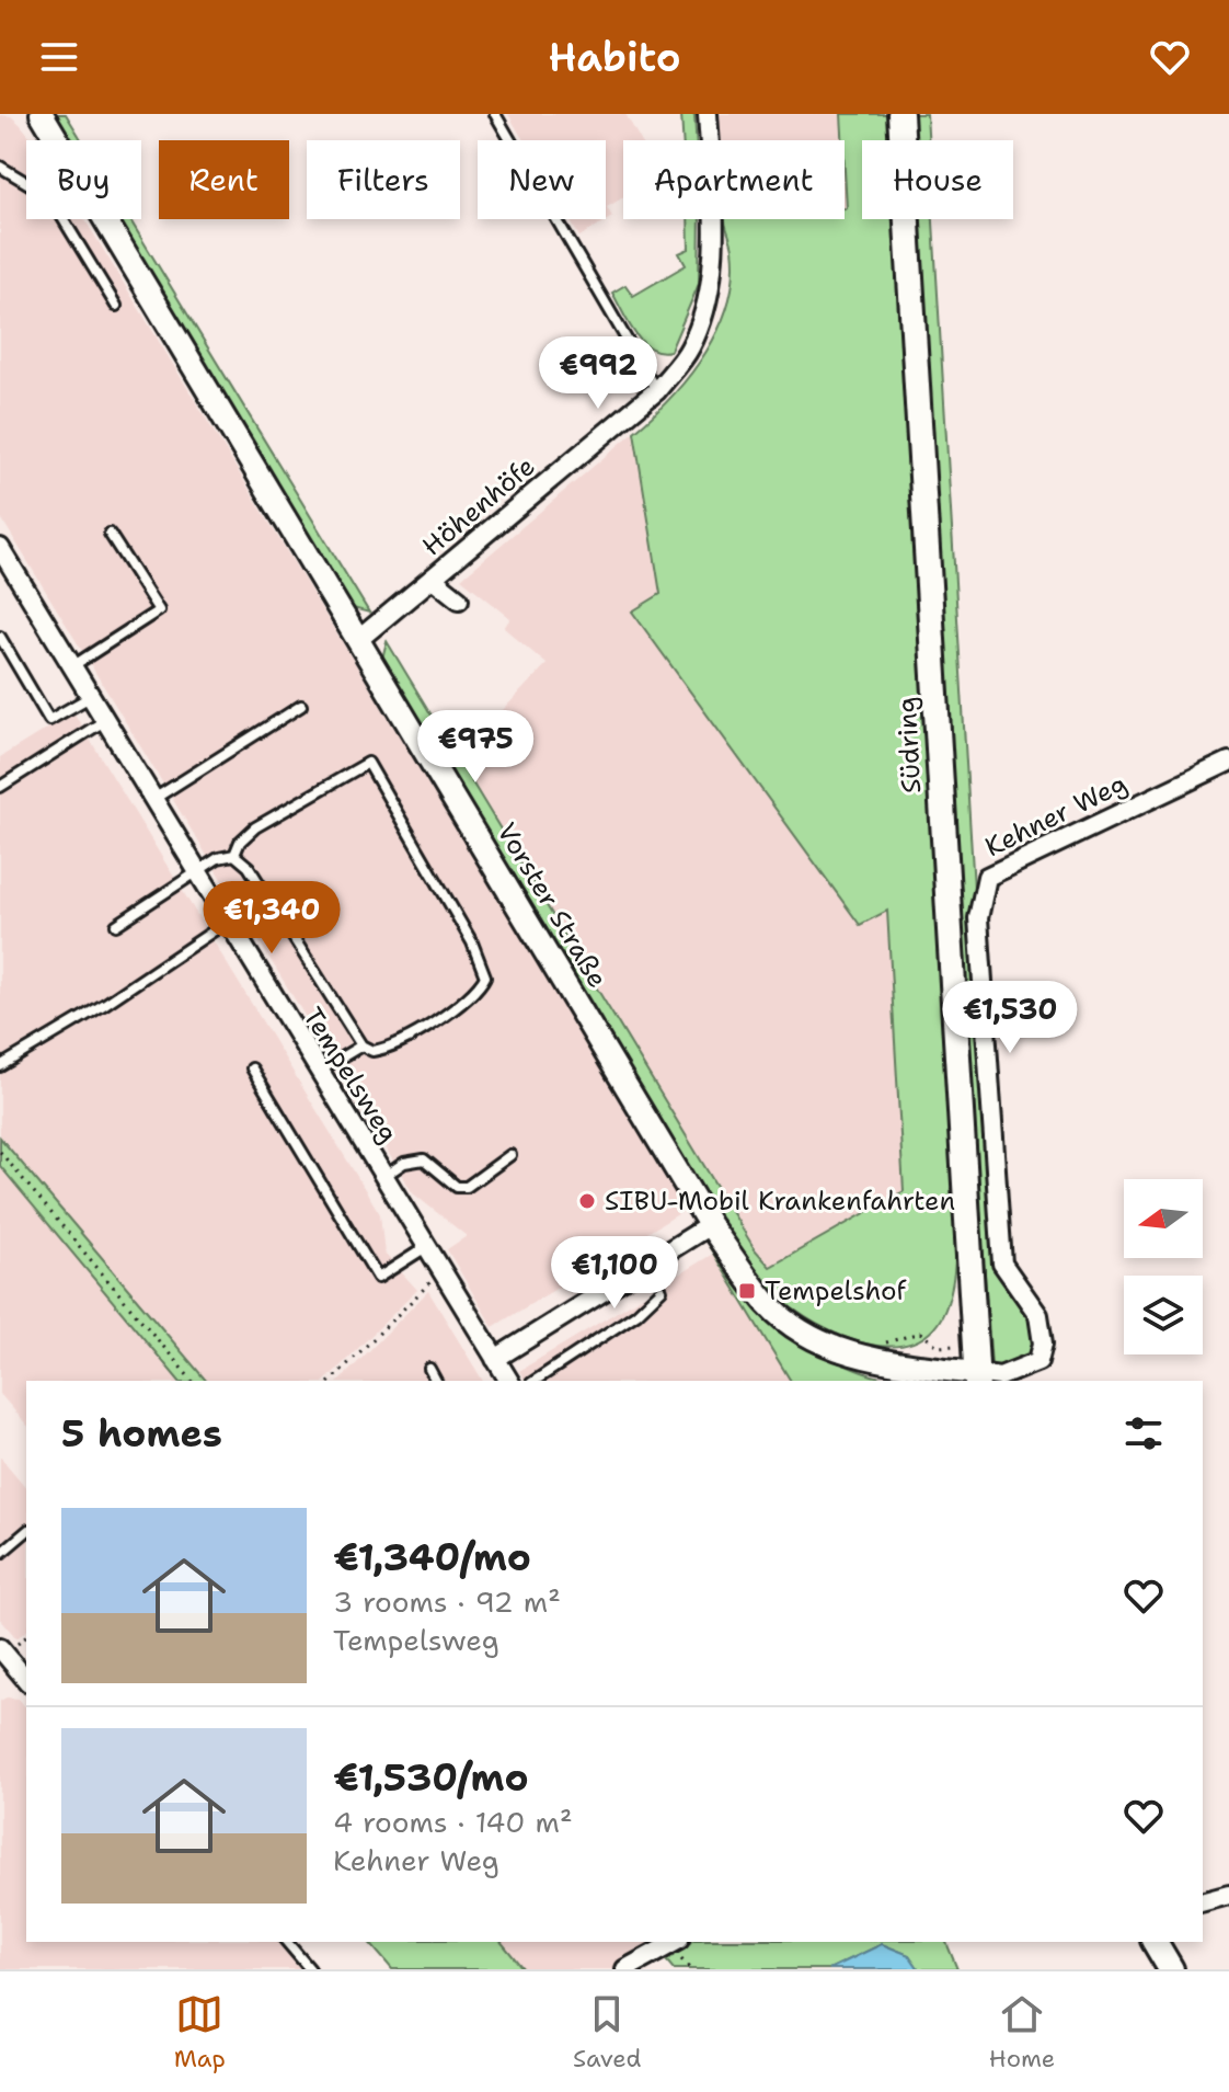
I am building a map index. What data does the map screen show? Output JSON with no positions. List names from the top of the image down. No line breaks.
{"streets":{"main road":["Südring"],"street":["Höhenhöfe","Kehner Weg","Vorster Straße","Tempelsweg"]},"crossings":[["Höhenhöfe","Vorster Straße"],["Südring","Kehner Weg"],["Südring","Vorster Straße"],["Kehner Weg","Vorster Straße"]],"places":{"other":["SIBU-Mobil Krankenfahrten"],"transit":["Tempelshof"]},"north":"left","page":{"header":"Habito","chip":["Buy","Rent","Filters","New","Apartment","House"],"price":["€992","€975","€1,340","€1,530","€1,100"],"heading":"5 homes","list":[{"name":"€1,340/mo","note":"3 rooms · 92 m² · Tempelsweg"},{"name":"€1,530/mo","note":"4 rooms · 140 m² · Kehner Weg"}],"tabs":["Map","Saved","Home"]}}
